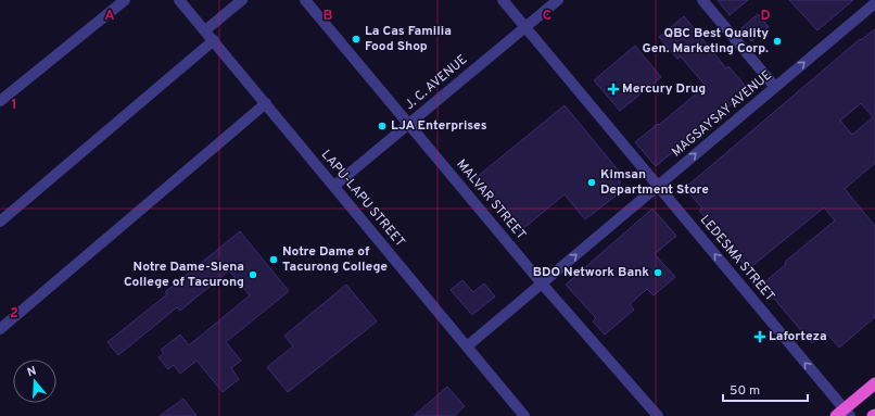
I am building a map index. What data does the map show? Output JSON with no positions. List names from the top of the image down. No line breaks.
{"streets":{"street":["J. C. AVENUE","MAGSAYSAY AVENUE","LAPU-LAPU STREET","MALVAR STREET","LEDESMA STREET"]},"crossings":[["J. C. AVENUE","LAPU-LAPU STREET"],["J. C. AVENUE","MALVAR STREET"],["J. C. AVENUE","LEDESMA STREET"],["MAGSAYSAY AVENUE","LAPU-LAPU STREET"],["MAGSAYSAY AVENUE","MALVAR STREET"],["MAGSAYSAY AVENUE","LEDESMA STREET"]],"one_way":["MAGSAYSAY AVENUE","LEDESMA STREET"],"places":{"other":["La Cas Familia Food Shop","QBC Best Quality Gen. Marketing Corp.","LJA Enterprises","Kimsan Department Store","Notre Dame of Tacurong College","BDO Network Bank","Notre Dame-Siena College of Tacurong"],"health":["Mercury Drug","Laforteza"]},"scale_bar":"50 m","north":"top","grid":{"columns":["A","B","C","D"],"rows":["1","2"]}}
